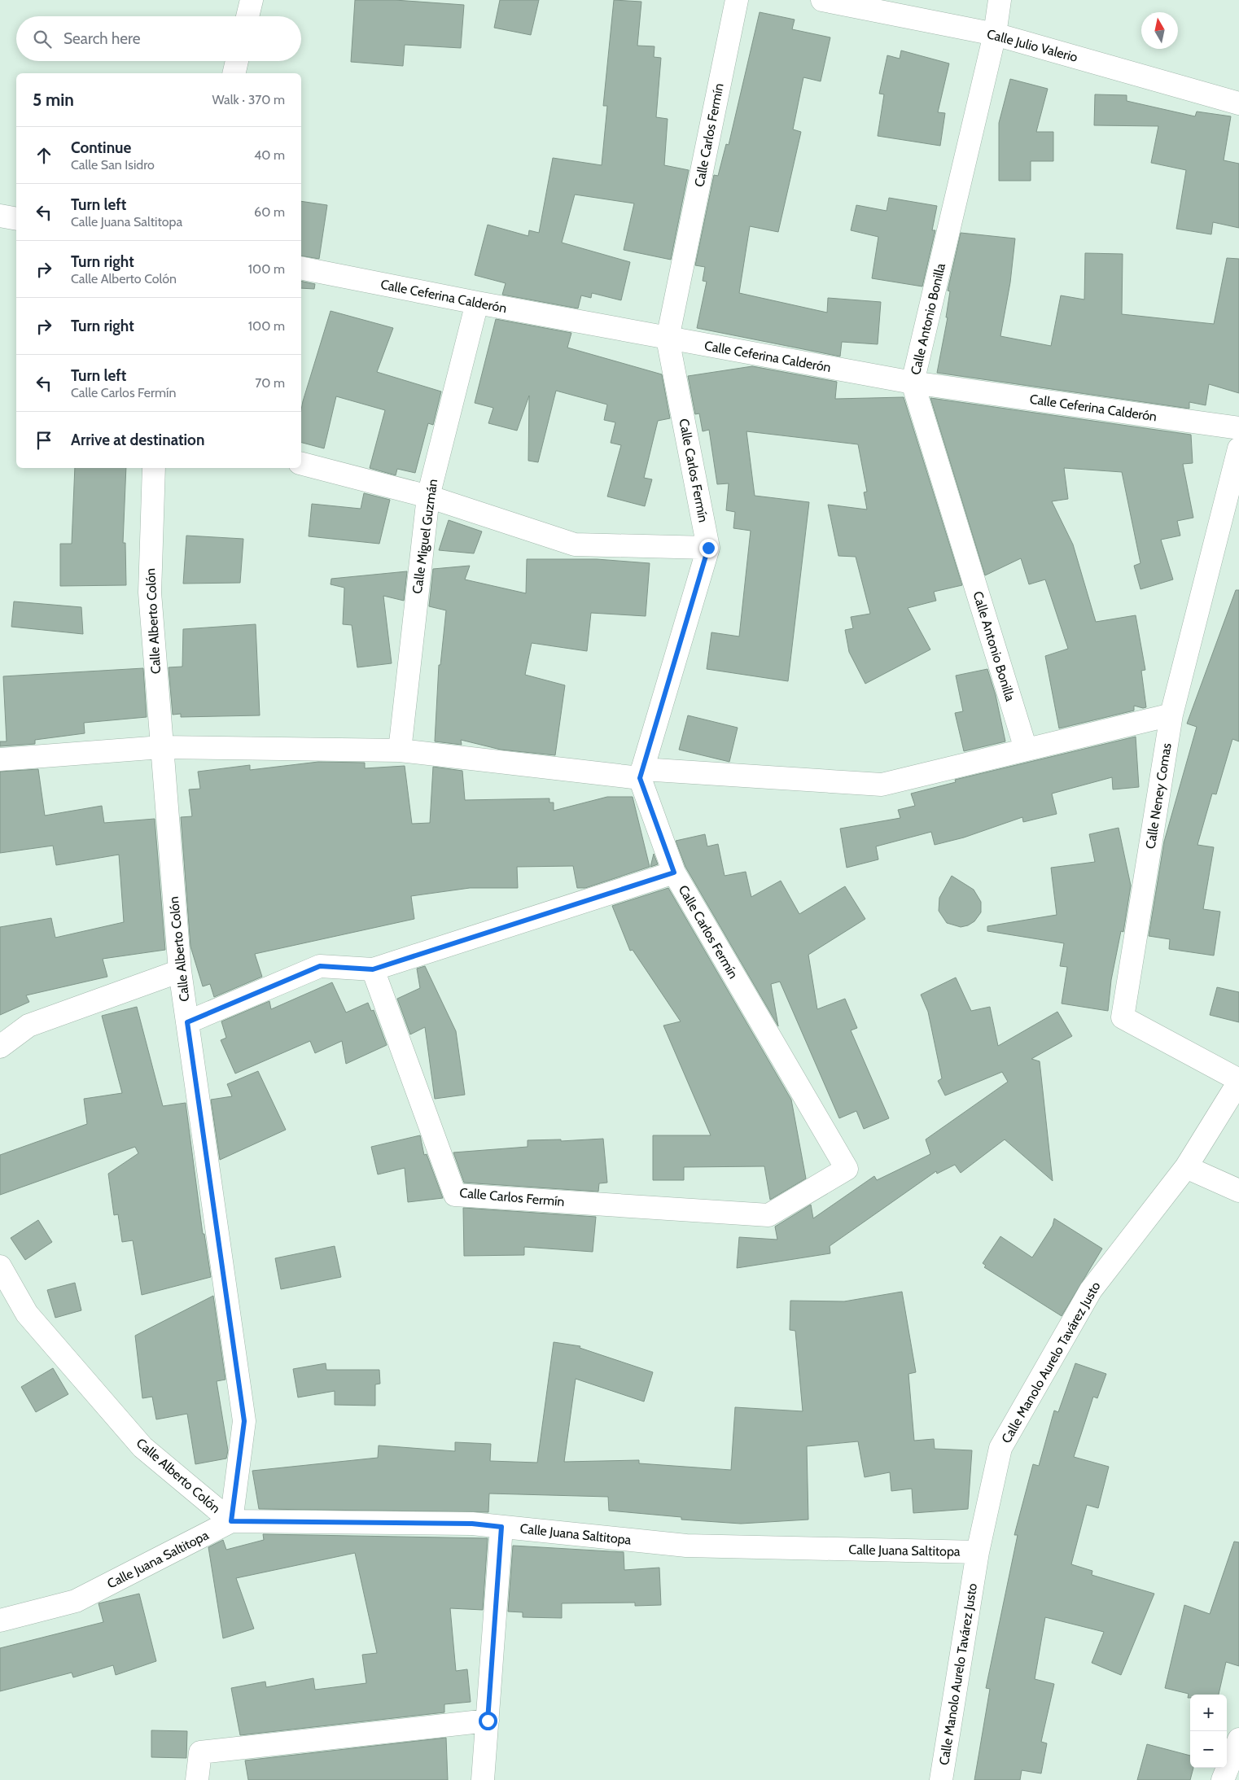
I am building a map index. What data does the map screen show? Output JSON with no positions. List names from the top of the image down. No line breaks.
{"streets":{"street":["Calle Julio Valerio","Calle Carlos Fermín","Calle Ceferina Calderón","Calle Antonio Bonilla","Calle Miguel Guzmán","Calle Alberto Colón","Calle Neney Comas","Calle Manolo Aurelo Tavárez Justo","Calle Juana Saltitopa"]},"crossings":[["Calle Julio Valerio","Calle Antonio Bonilla"],["Calle Carlos Fermín","Calle Ceferina Calderón"],["Calle Ceferina Calderón","Calle Antonio Bonilla"],["Calle Ceferina Calderón","Calle Miguel Guzmán"],["Calle Alberto Colón","Calle Juana Saltitopa"],["Calle Neney Comas","Calle Manolo Aurelo Tavárez Justo"],["Calle Manolo Aurelo Tavárez Justo","Calle Juana Saltitopa"]],"north":"top","page":{"search":"Search here","heading":["5 min","Walk · 370 m"],"list":[["Continue","Calle San Isidro","40 m"],["Turn left","Calle Juana Saltitopa","60 m"],["Turn right","Calle Alberto Colón","100 m"],["Turn right","100 m"],["Turn left","Calle Carlos Fermín","70 m"],"Arrive at destination"],"map_buttons":["+","−"]}}
